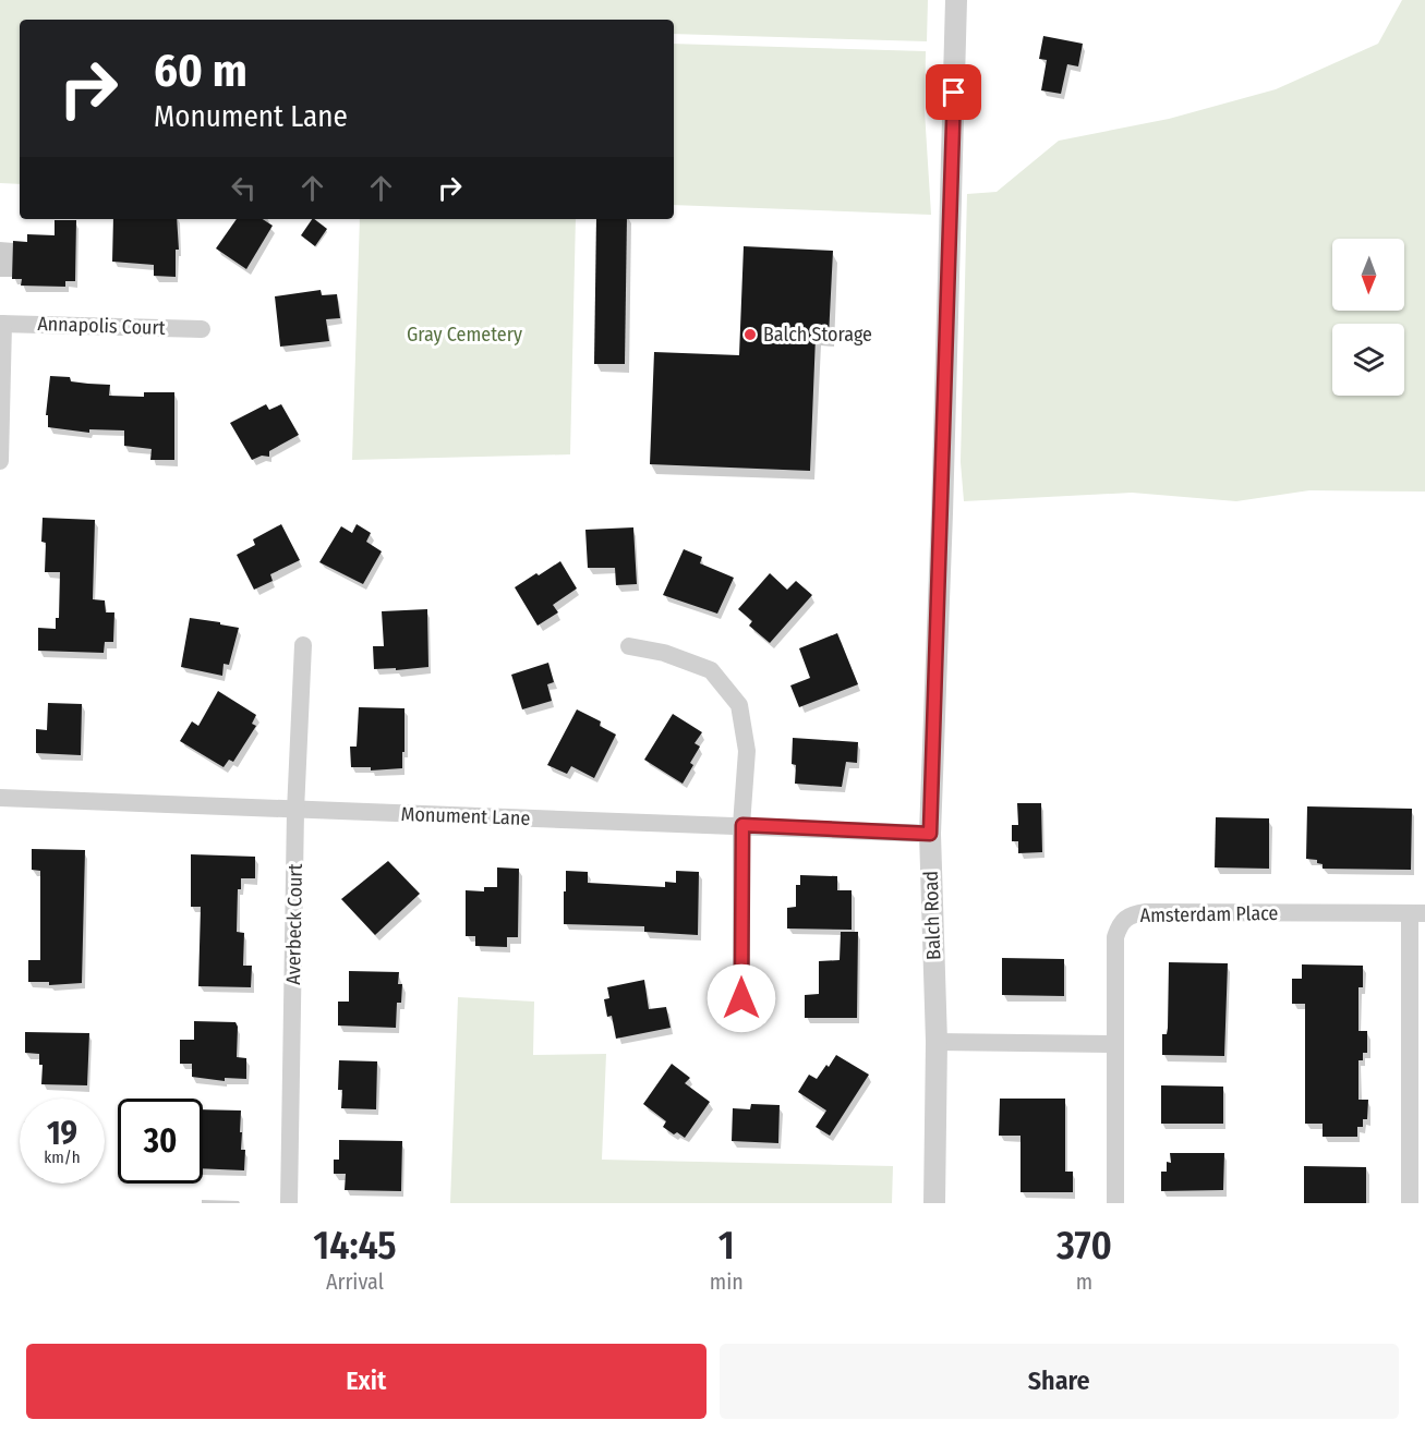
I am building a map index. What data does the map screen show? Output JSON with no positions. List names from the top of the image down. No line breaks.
{"streets":{"street":["Annapolis Court","Monument Lane","Amsterdam Place","Balch Road","Averbeck Court"]},"crossings":[["Monument Lane","Balch Road"],["Monument Lane","Averbeck Court"]],"parks":["Gray Cemetery"],"places":["Balch Storage"],"north":"bottom","page":{"turn":["60 m","Monument Lane"],"speed":"19 km/h","limit":"30","eta":["14:45","Arrival","1","min","370","m"],"buttons":["Exit","Share"]}}
